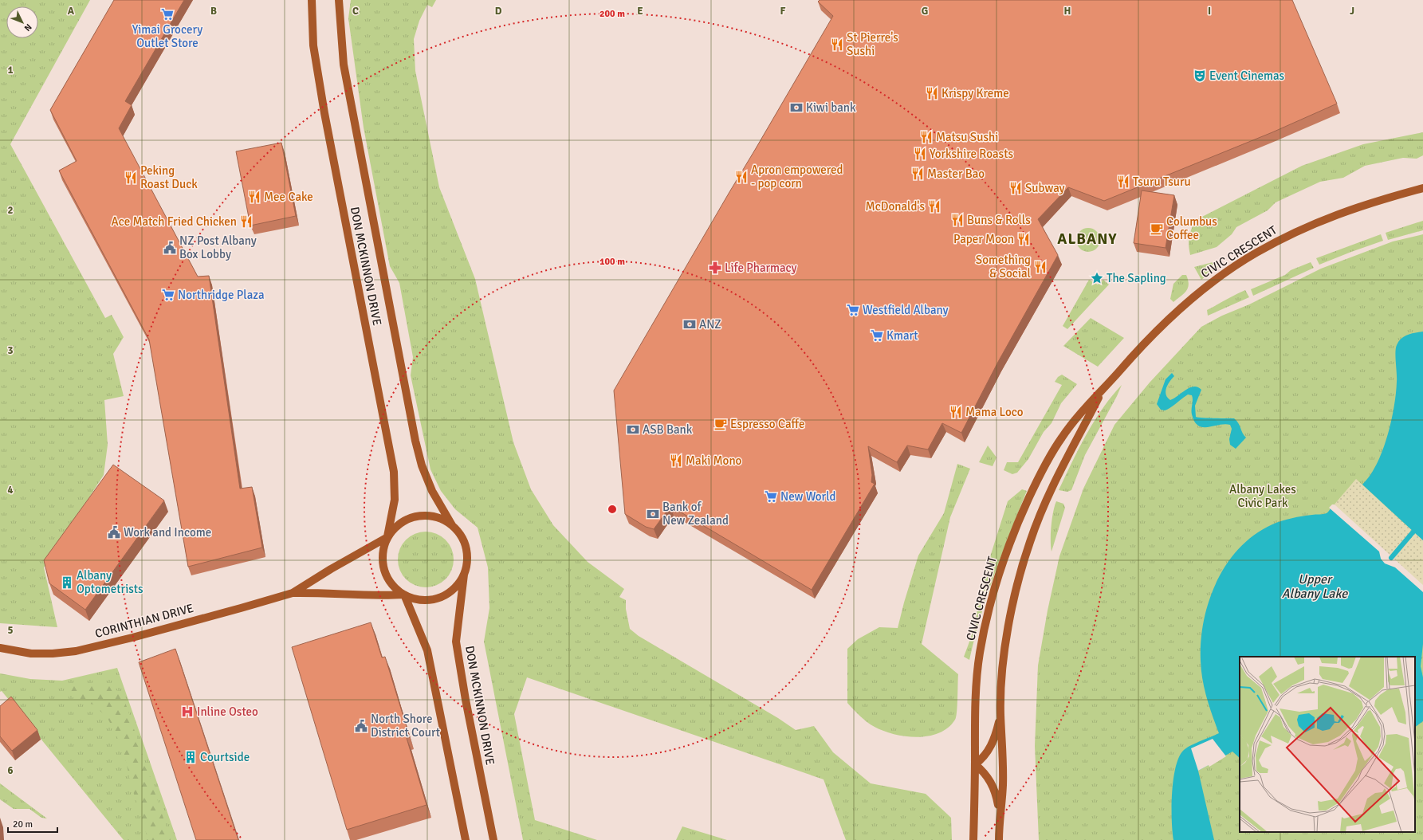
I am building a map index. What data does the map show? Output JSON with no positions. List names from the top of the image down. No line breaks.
{"streets":{"street":["CIVIC CRESCENT","DON MCKINNON DRIVE","CORINTHIAN DRIVE"]},"crossings":[["DON MCKINNON DRIVE","CORINTHIAN DRIVE"]],"districts":["ALBANY"],"water":["Upper Albany Lake"],"parks":["Albany Lakes Civic Park"],"places":{"supermarket":["Yimai Grocery Outlet Store","Northridge Plaza","Westfield Albany","Kmart","New World"],"restaurant":["St Pierre's Sushi","Krispy Kreme","Matsu Sushi","Yorkshire Roasts","Master Bao","Apron empowered - pop corn","Peking Roast Duck","Tsuru Tsuru","Subway","Mee Cake","McDonald's","Buns & Rolls","Ace Match Fried Chicken","Paper Moon","Something & Social","Mama Loco","Maki Mono"],"theatre":["Event Cinemas"],"bank":["Kiwi bank","ANZ","ASB Bank","Bank of New Zealand"],"cafe":["Columbus Coffee","Espresso Caffe"],"public building":["NZ Post Albany Box Lobby","Work and Income","North Shore District Court"],"pharmacy":["Life Pharmacy"],"place":["The Sapling"],"building":["Albany Optometrists","Courtside"],"hospital":["Inline Osteo"]},"scale_bar":"20 m","north":"bottom right","grid":{"columns":["A","B","C","D","E","F","G","H","I","J"],"rows":["1","2","3","4","5","6"]},"rings":["200 m","100 m"]}
